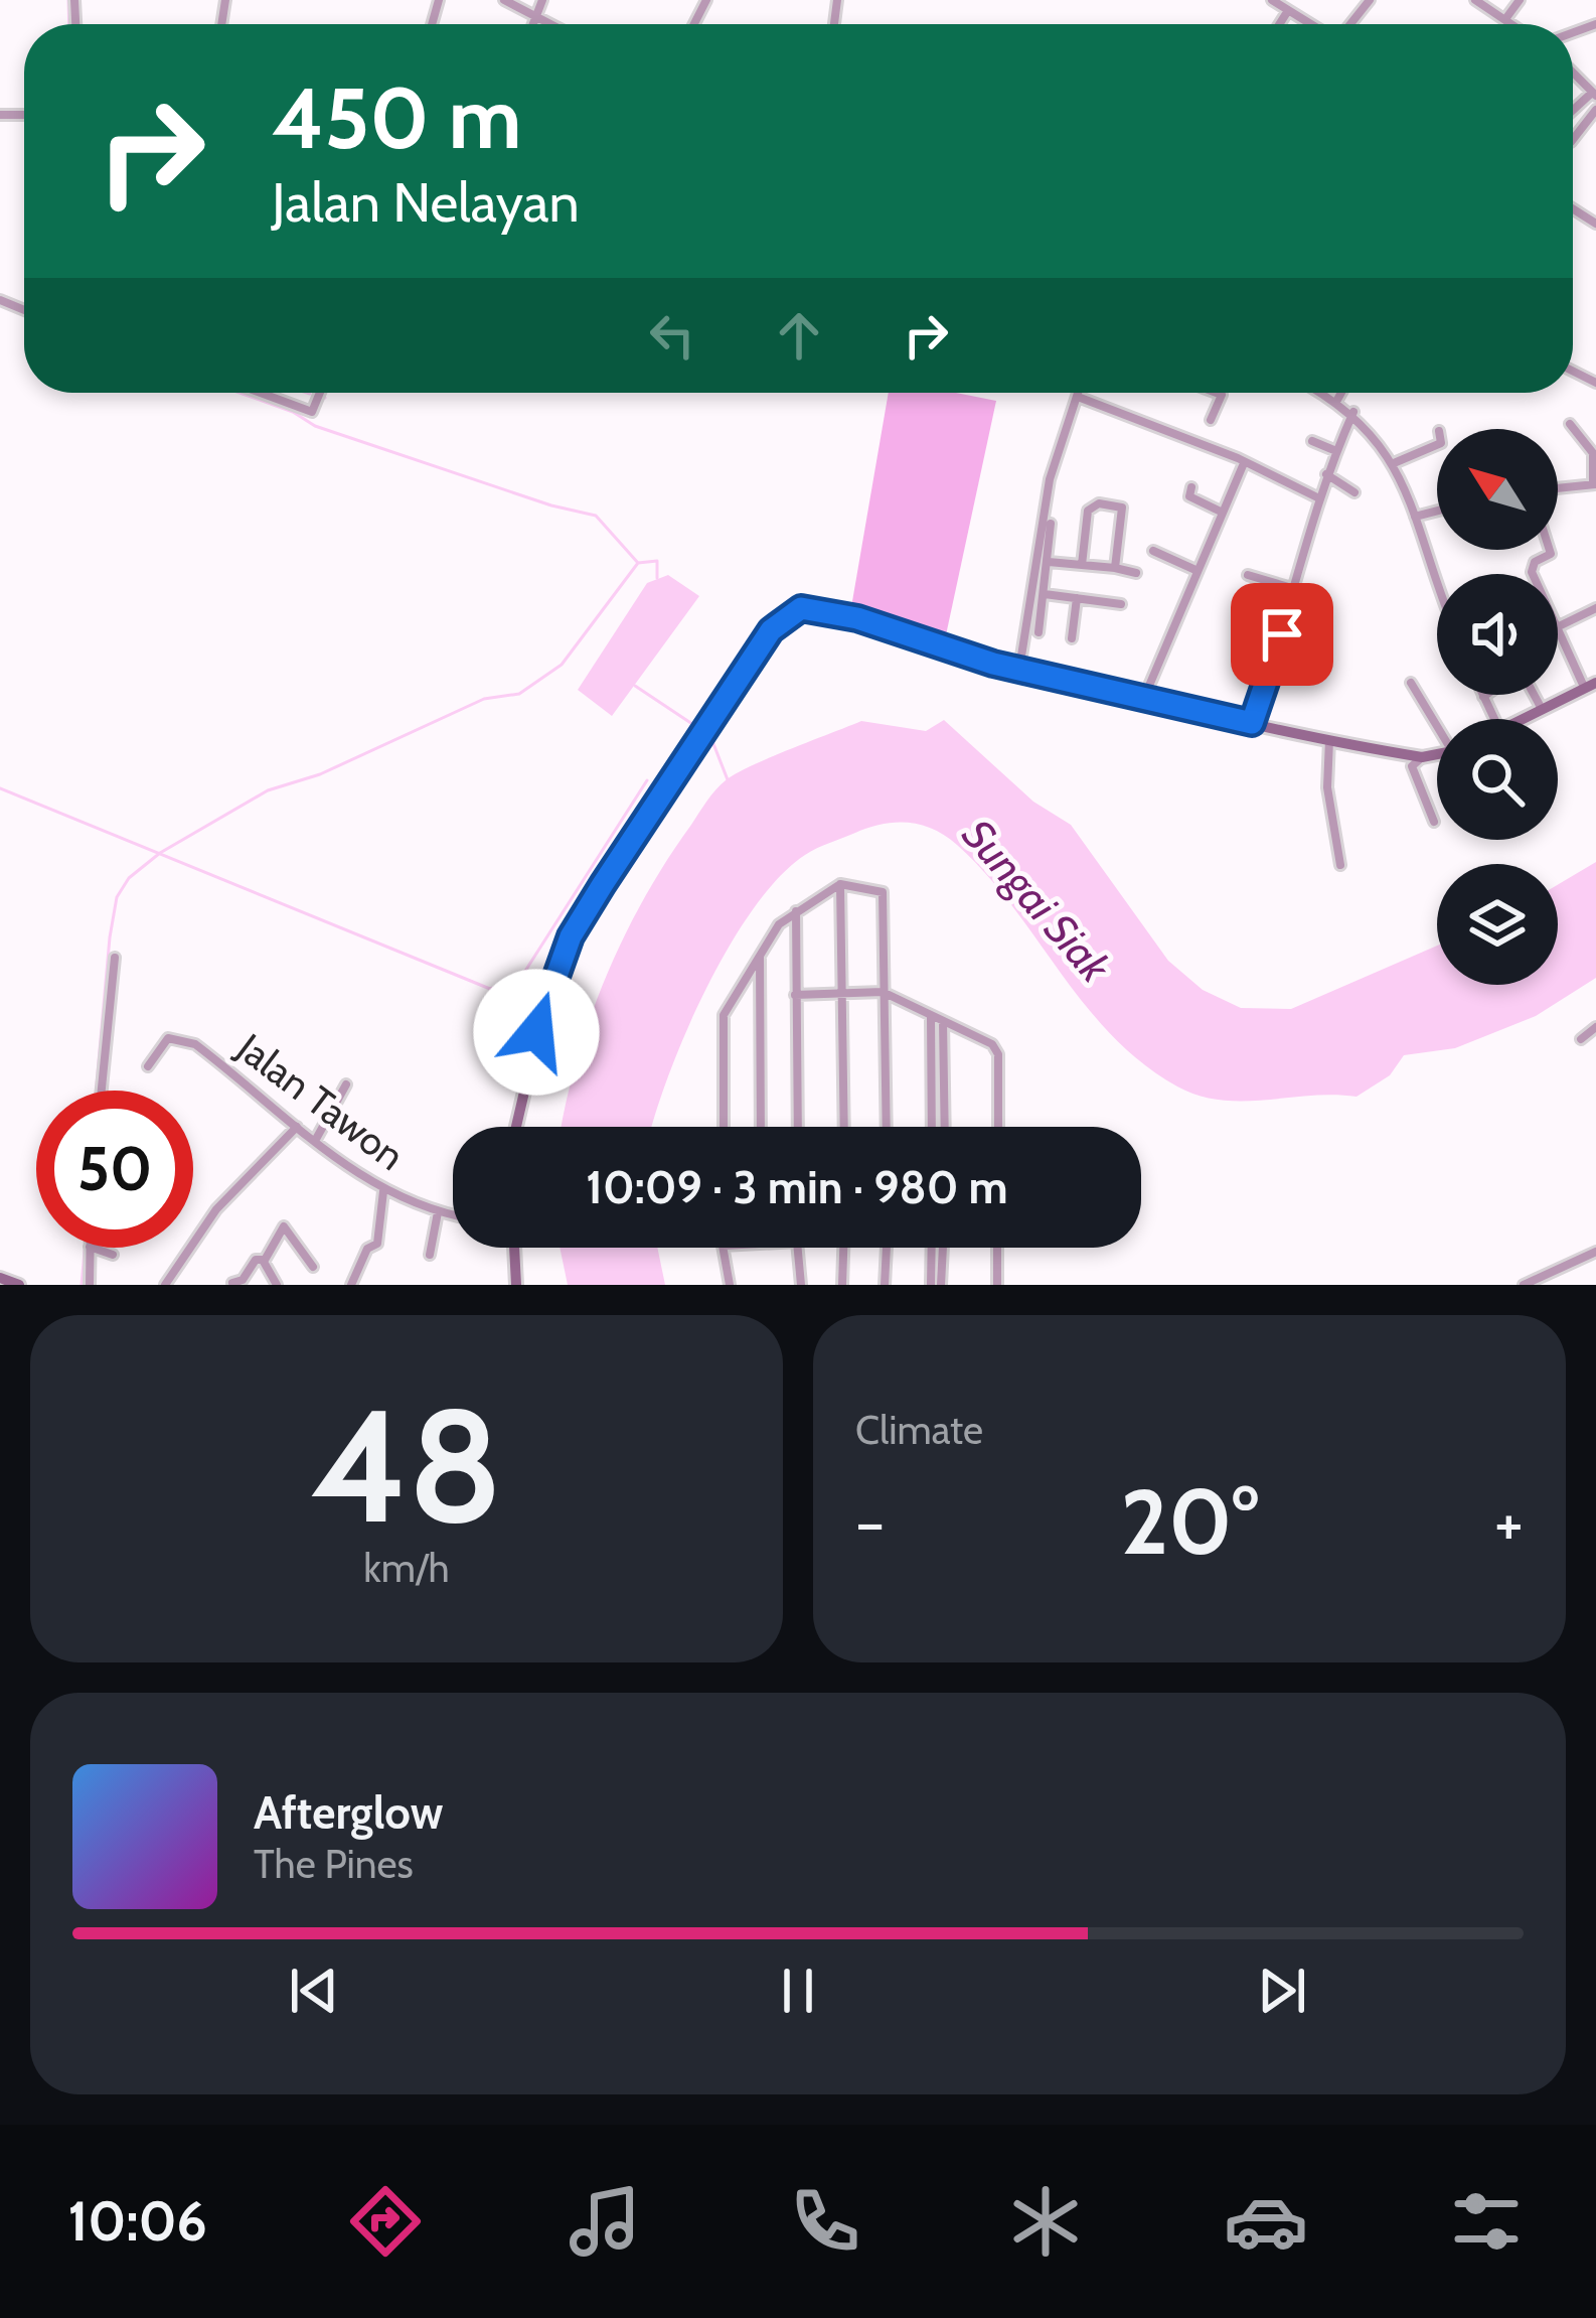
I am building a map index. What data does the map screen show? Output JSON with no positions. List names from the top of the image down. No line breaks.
{"streets":{"street":["Jalan Tawon"]},"water":["Sungai Siak"],"north":"top left","page":{"turn":["450 m","Jalan Nelayan"],"limit":"50","trip":"10:09 · 3 min · 980 m","tile":[["48","km/h"],"Climate"],"heat":["−","20°","+"],"song":["Afterglow","The Pines"],"tabs":"10:06"}}
